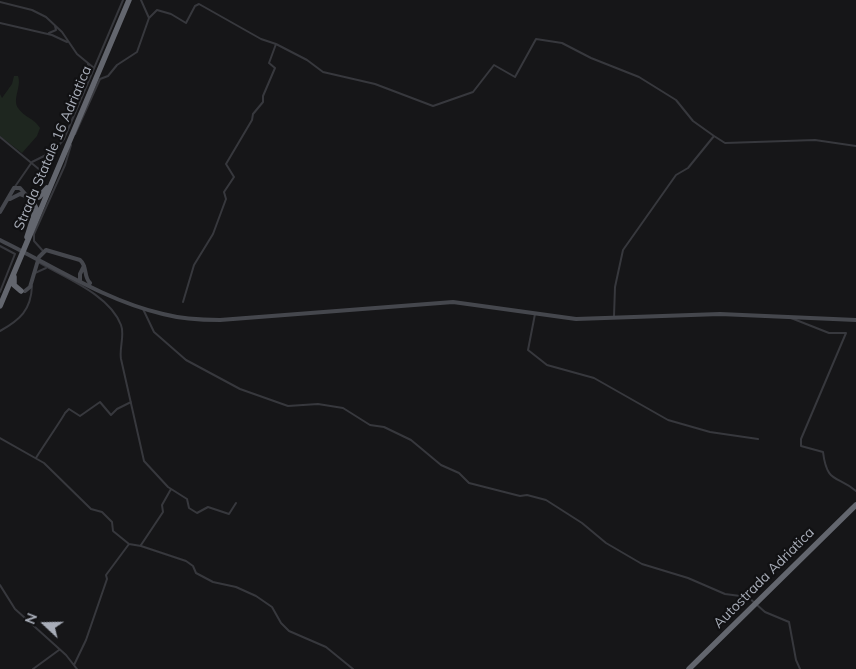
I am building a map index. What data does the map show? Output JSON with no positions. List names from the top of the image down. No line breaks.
{"streets":{"highway":["Strada Statale 16 Adriatica","Autostrada Adriatica"]},"north":"left"}
